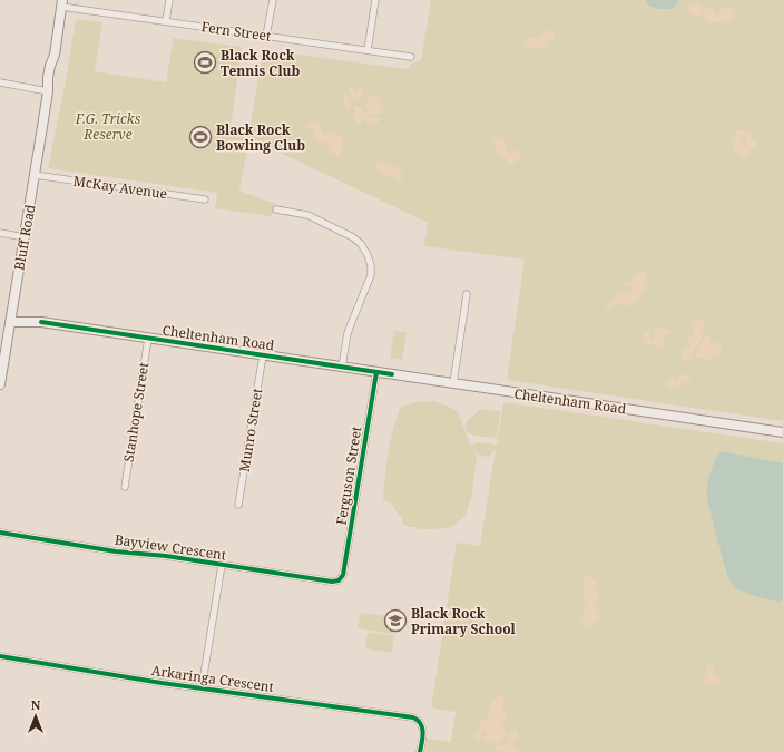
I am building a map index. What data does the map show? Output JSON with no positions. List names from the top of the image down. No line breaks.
{"streets":{"street":["Fern Street","McKay Avenue","Bluff Road","Cheltenham Road","Stanhope Street","Munro Street","Ferguson Street","Bayview Crescent","Arkaringa Crescent"]},"crossings":[["Fern Street","Bluff Road"],["McKay Avenue","Bluff Road"],["Bluff Road","Cheltenham Road"],["Cheltenham Road","Stanhope Street"],["Cheltenham Road","Munro Street"],["Cheltenham Road","Ferguson Street"],["Ferguson Street","Bayview Crescent"]],"parks":["F.G. Tricks Reserve"],"places":{"sports":["Black Rock Tennis Club","Black Rock Bowling Club"],"school or university":["Black Rock Primary School"]},"north":"top"}
